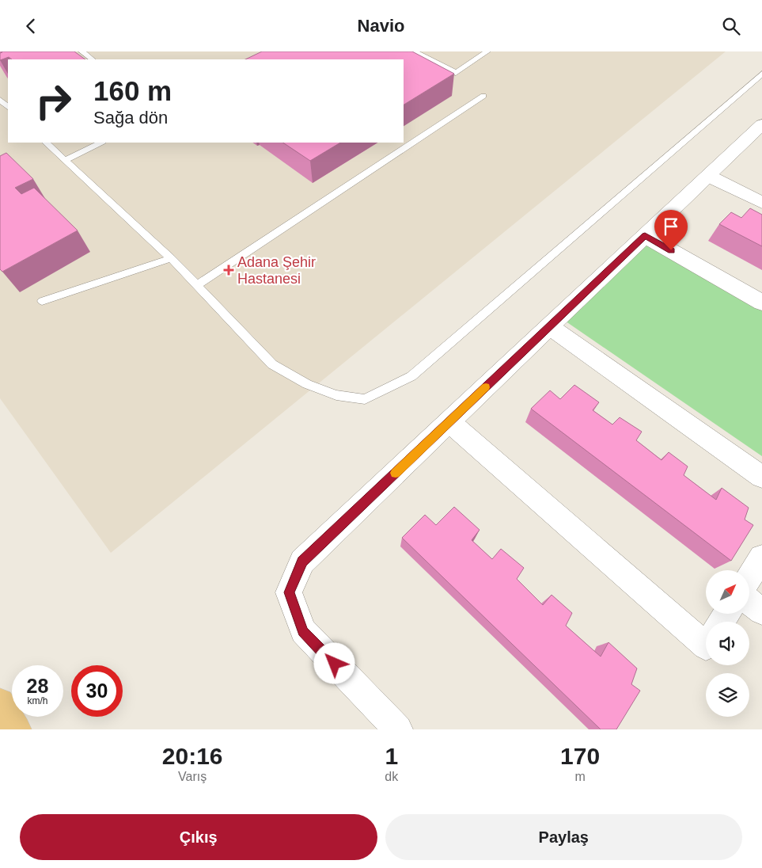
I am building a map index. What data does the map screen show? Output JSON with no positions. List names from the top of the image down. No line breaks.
{"places":{"health":["Adana Şehir Hastanesi"]},"north":"top right","page":{"header":"Navio","turn":["160 m","Sağa dön"],"speed":"28 km/h","limit":"30","eta":["20:16","Varış","1","dk","170","m"],"buttons":["Çıkış","Paylaş"]}}
